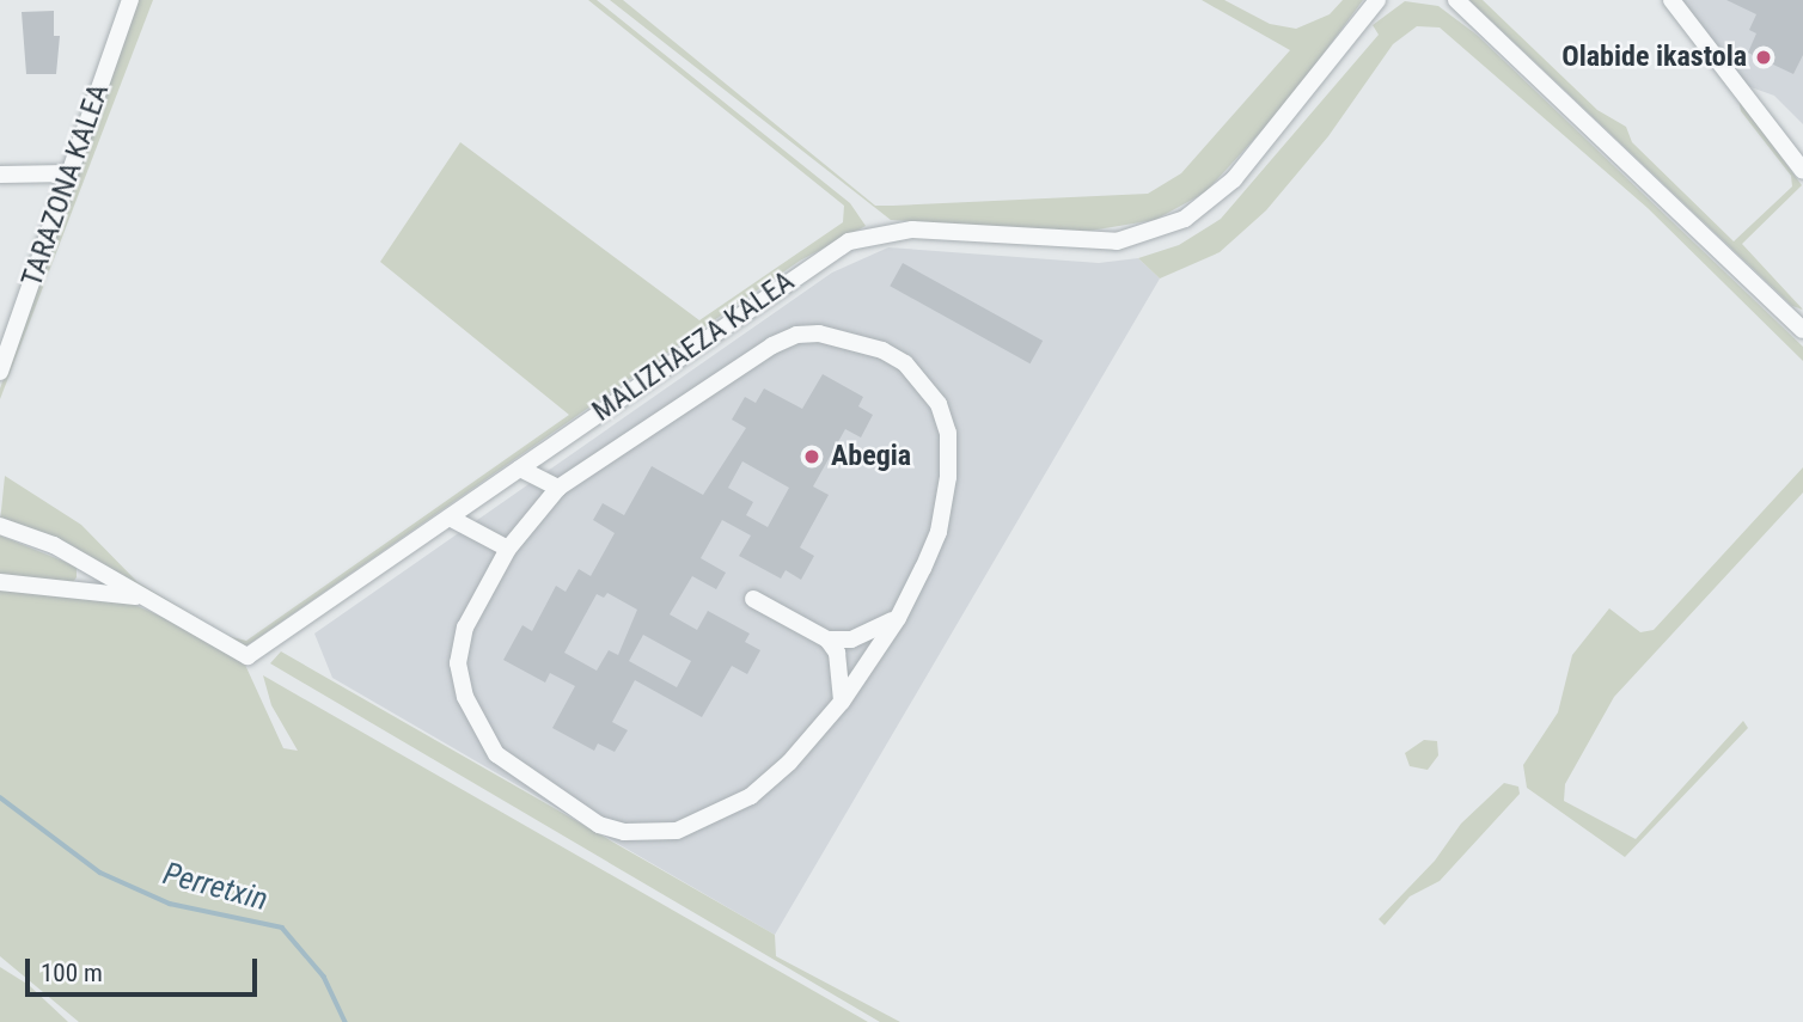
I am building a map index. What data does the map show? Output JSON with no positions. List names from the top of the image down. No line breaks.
{"streets":{"street":["TARAZONA KALEA","MALIZHAEZA KALEA"]},"water":["Perretxin"],"places":["Olabide ikastola","Abegia"],"scale_bar":"100 m"}
